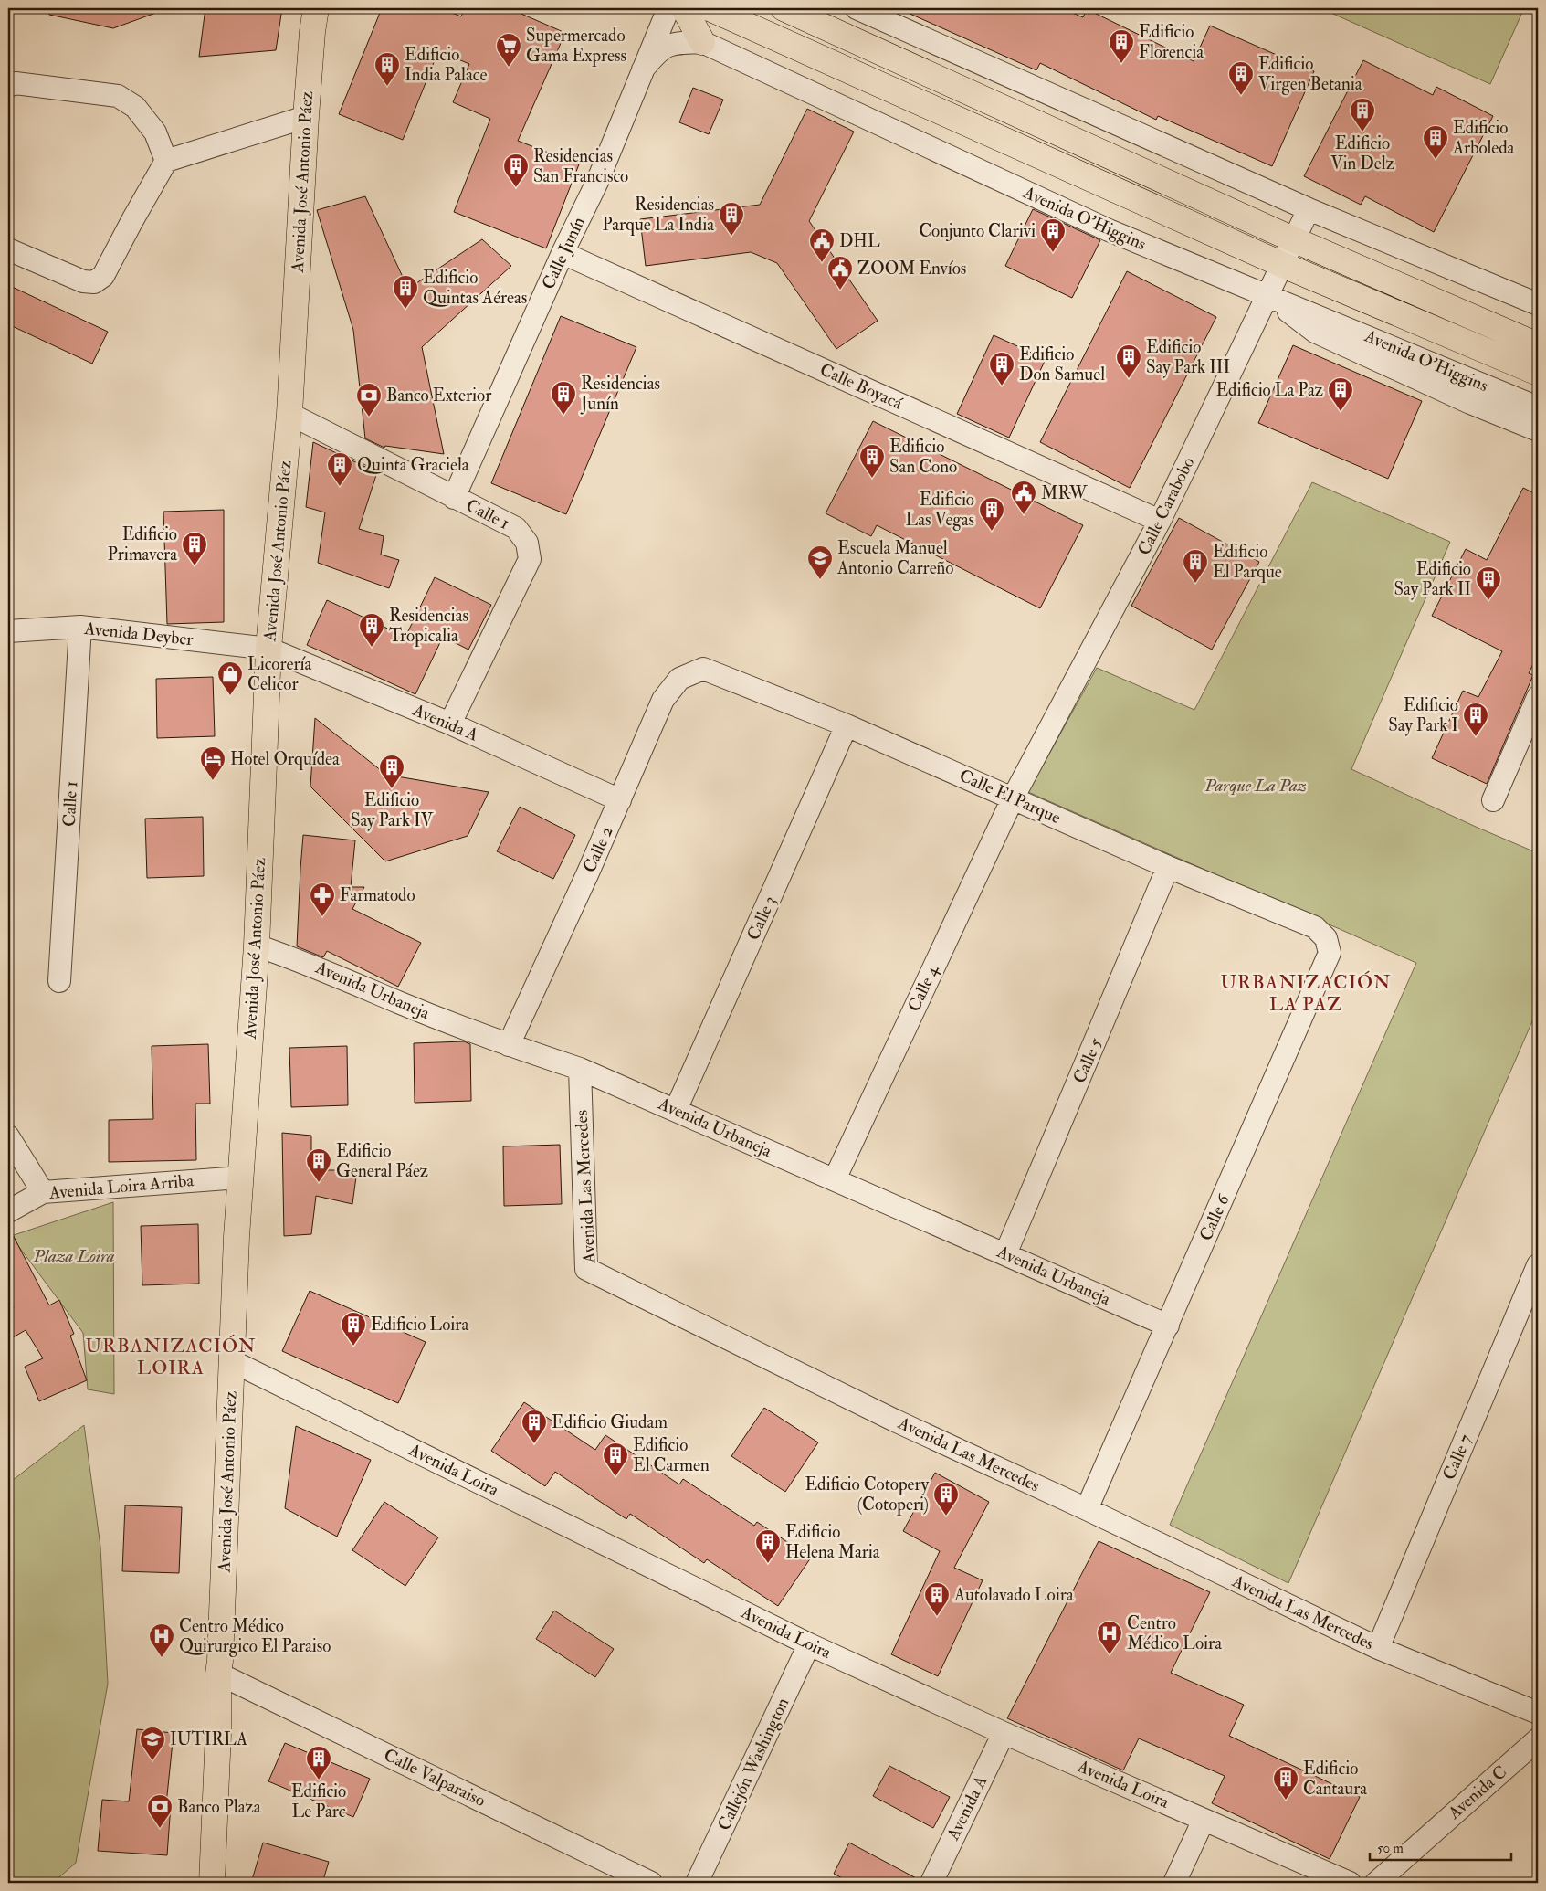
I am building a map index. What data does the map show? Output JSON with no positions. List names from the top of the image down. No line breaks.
{"streets":{"main road":["Avenida José Antonio Páez","Avenida O'Higgins"],"street":["Calle Junín","Calle Boyacá","Calle Carabobo","Calle 1","Avenida Deyber","Avenida A","Calle El Parque","Calle 2","Calle 3","Calle 4","Avenida Urbaneja","Calle 5","Avenida Loira Arriba","Avenida Las Mercedes","Calle 6","Calle 7","Avenida Loira","Callejón Washington","Calle Valparaiso","Avenida C"]},"crossings":[["Avenida José Antonio Páez","Calle 1"],["Avenida José Antonio Páez","Avenida Deyber"],["Avenida José Antonio Páez","Avenida A"],["Avenida José Antonio Páez","Avenida Urbaneja"],["Avenida José Antonio Páez","Avenida Loira Arriba"],["Avenida José Antonio Páez","Avenida Loira"],["Avenida José Antonio Páez","Calle Valparaiso"],["Avenida O'Higgins","Calle Carabobo"],["Calle Junín","Calle Boyacá"],["Calle Junín","Calle 1"],["Calle Boyacá","Calle Carabobo"],["Calle Carabobo","Calle El Parque"],["Calle Carabobo","Calle 4"],["Calle 1","Avenida Deyber"],["Calle 1","Avenida A"],["Avenida Deyber","Avenida A"],["Avenida A","Calle 2"],["Avenida A","Avenida Loira"],["Calle El Parque","Calle 2"],["Calle El Parque","Calle 3"],["Calle El Parque","Calle 4"],["Calle El Parque","Calle 5"],["Calle El Parque","Calle 6"],["Calle 2","Avenida Urbaneja"],["Calle 3","Avenida Urbaneja"],["Calle 4","Avenida Urbaneja"],["Avenida Urbaneja","Calle 5"],["Avenida Urbaneja","Avenida Las Mercedes"],["Avenida Urbaneja","Calle 6"],["Avenida Las Mercedes","Calle 6"],["Avenida Las Mercedes","Calle 7"],["Avenida Loira","Callejón Washington"]],"districts":["URBANIZACIÓN LA PAZ","URBANIZACIÓN LOIRA"],"parks":["Parque La Paz","Plaza Loira"],"places":{"building":["Edificio Florencia","Edificio India Palace","Edificio Virgen Betania","Edificio Vin Delz","Edificio Arboleda","Residencias San Francisco","Residencias Parque La India","Conjunto Clarivi","Edificio Quintas Aéreas","Edificio Say Park III","Edificio Don Samuel","Edificio La Paz","Residencias Junín","Edificio San Cono","Quinta Graciela","Edificio Las Vegas","Edificio Primavera","Edificio El Parque","Edificio Say Park II","Residencias Tropicalia","Edificio Say Park I","Edificio Say Park IV","Edificio General Páez","Edificio Loira","Edificio Giudam","Edificio El Carmen","Edificio Cotopery (Cotoperi)","Edificio Helena Maria","Autolavado Loira","Edificio Le Parc","Edificio Cantaura"],"supermarket":["Supermercado Gama Express"],"public building":["DHL","ZOOM Envíos","MRW"],"bank":["Banco Exterior","Banco Plaza"],"school or university":["Escuela Manuel Antonio Carreño","IUTIRLA"],"shop":["Licorería Celicor"],"hotel":["Hotel Orquídea"],"pharmacy":["Farmatodo"],"hospital":["Centro Médico Loira","Centro Médico Quirurgico El Paraiso"]},"scale_bar":"50 m"}
